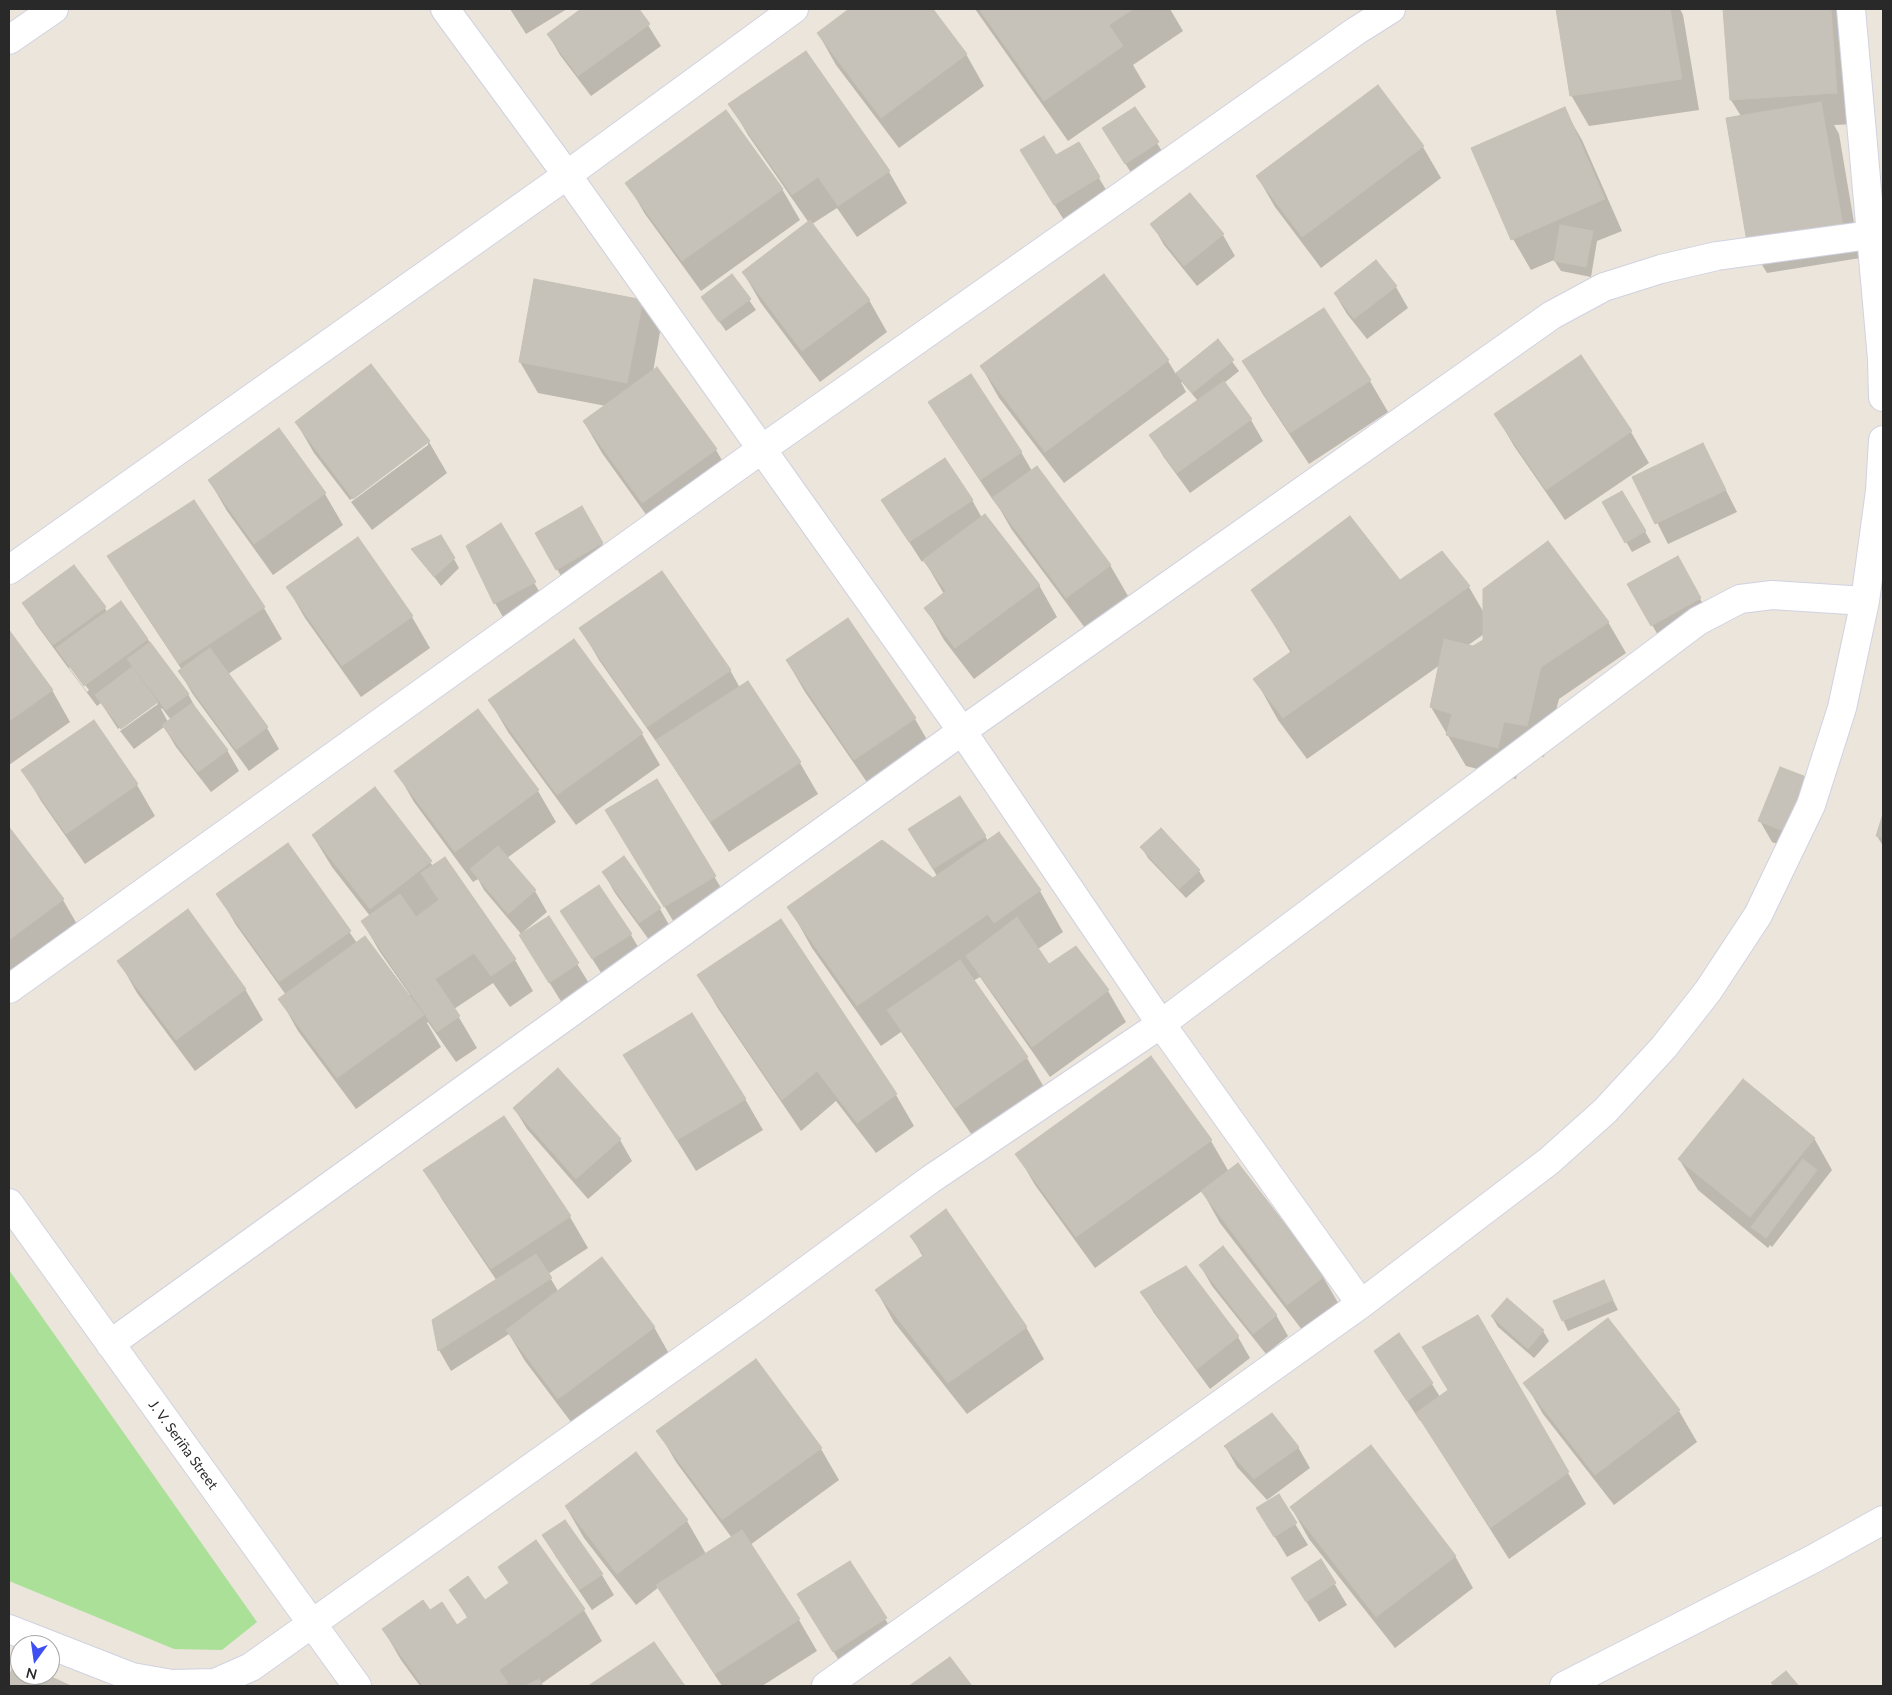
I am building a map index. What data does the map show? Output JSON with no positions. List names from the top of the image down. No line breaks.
{"streets":{"street":["J. V. Seriña Street"]},"north":"bottom"}
